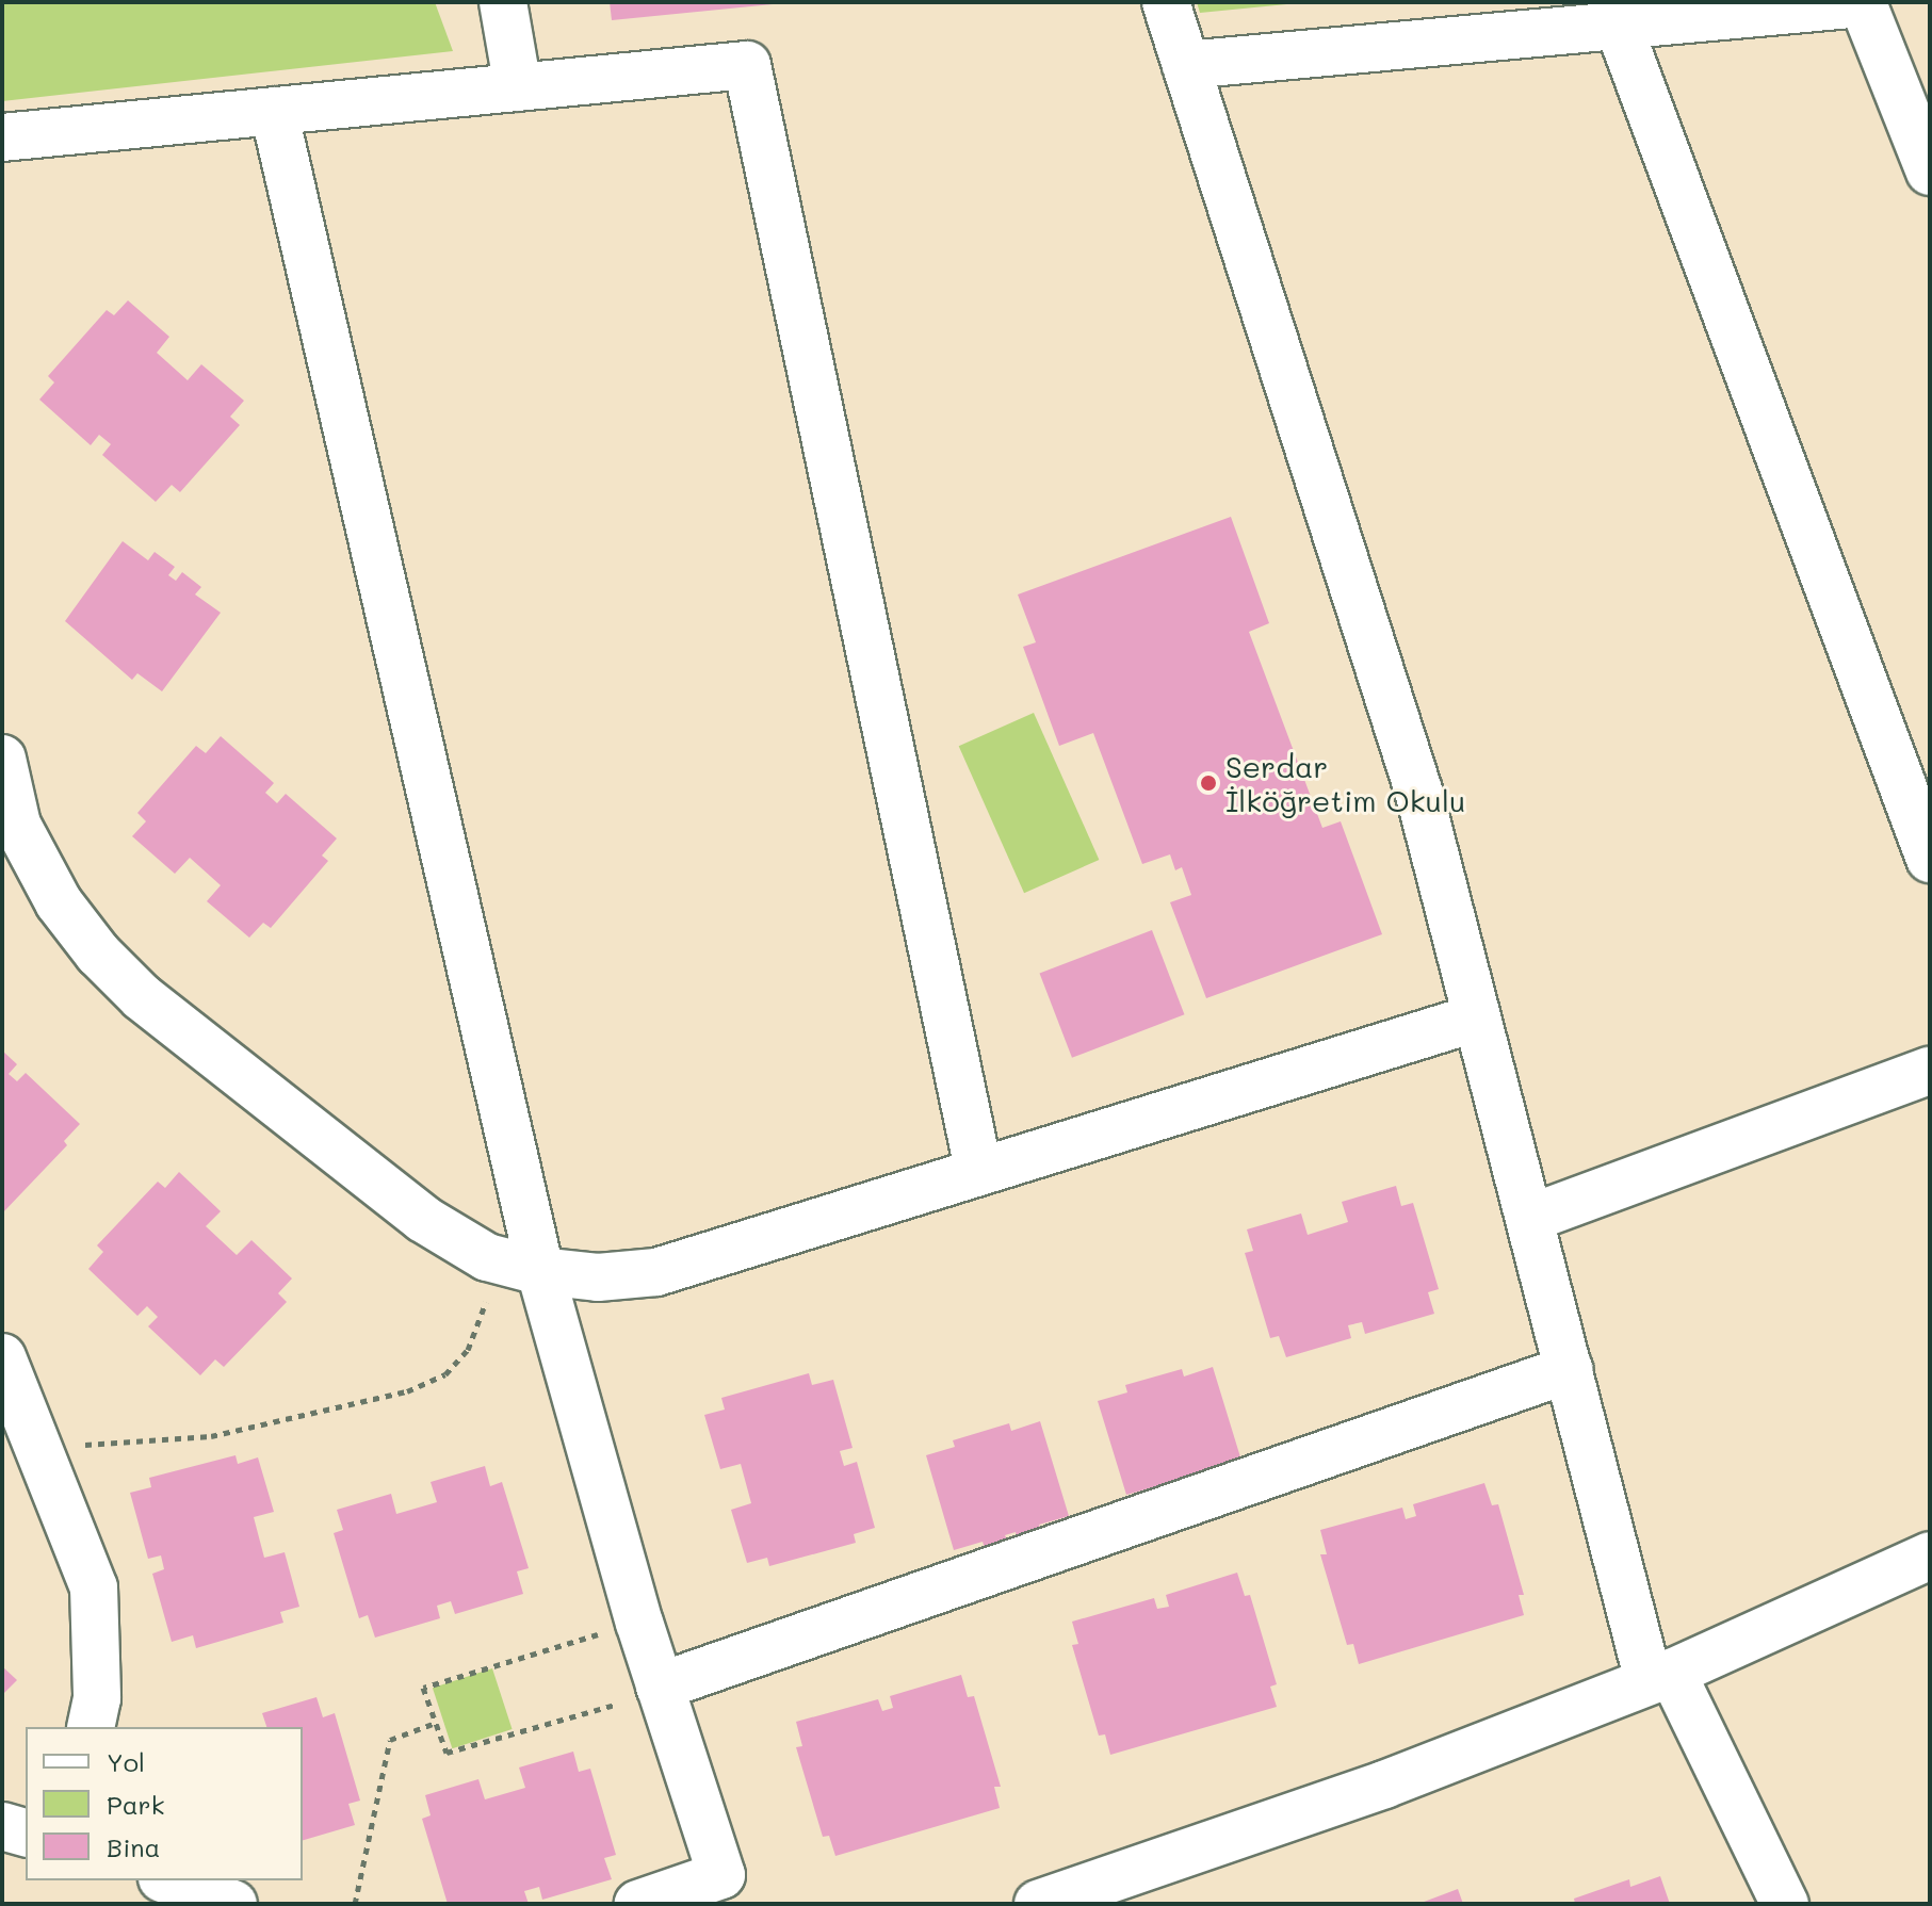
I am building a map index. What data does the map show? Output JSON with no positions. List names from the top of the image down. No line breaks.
{"places":["Serdar İlköğretim Okulu"],"legend":["Yol","Park","Bina"]}
